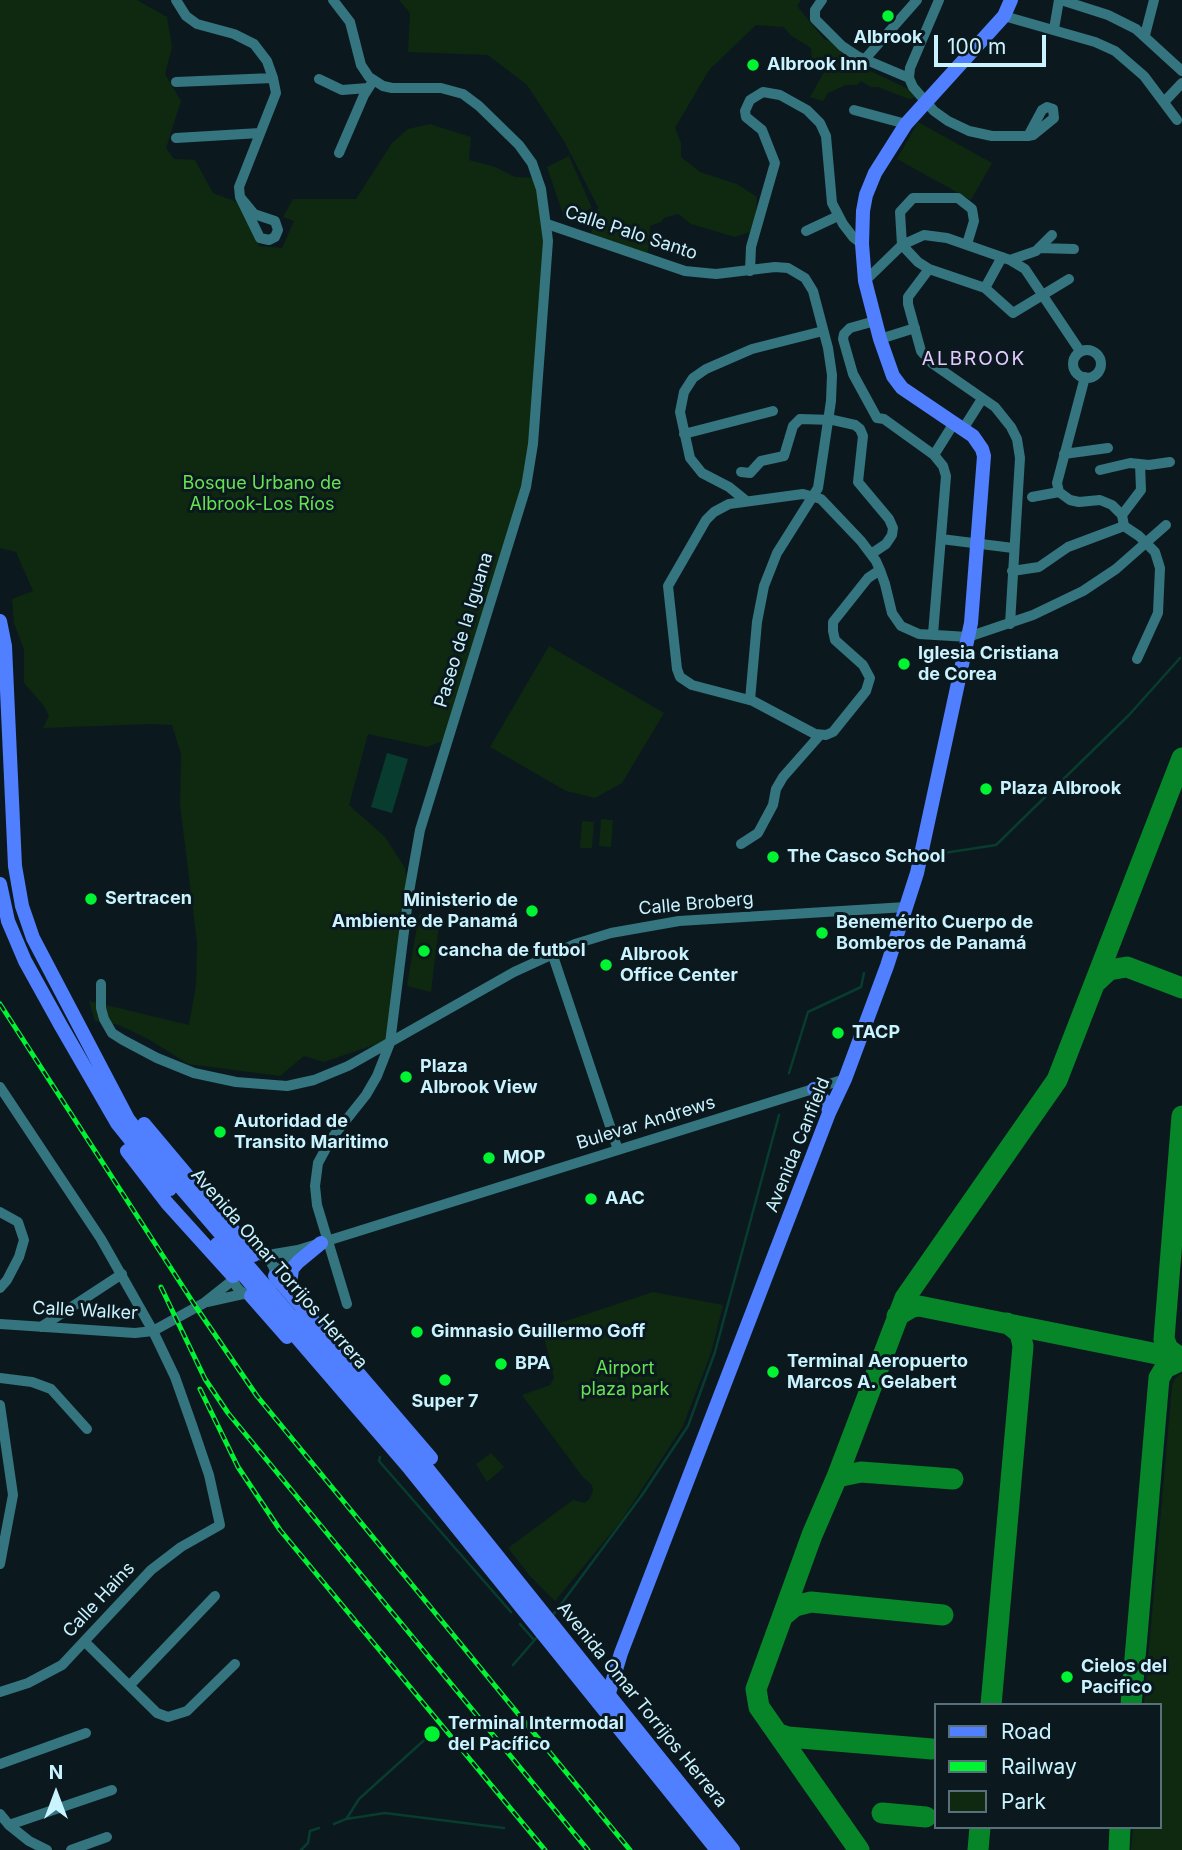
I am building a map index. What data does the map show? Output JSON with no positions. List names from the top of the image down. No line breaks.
{"streets":{"main road":["Avenida Canfield","Avenida Omar Torrijos Herrera"],"street":["Calle Palo Santo","Paseo de la Iguana","Calle Broberg","Bulevar Andrews","Calle Walker","Calle Hains"]},"crossings":[["Calle Palo Santo","Paseo de la Iguana"],["Paseo de la Iguana","Calle Broberg"],["Paseo de la Iguana","Bulevar Andrews"],["Calle Broberg","Avenida Canfield"],["Bulevar Andrews","Avenida Canfield"],["Bulevar Andrews","Calle Walker"],["Avenida Canfield","Avenida Omar Torrijos Herrera"],["Calle Walker","Calle Hains"]],"districts":["ALBROOK"],"parks":["Bosque Urbano de Albrook-Los Ríos","Airport plaza park"],"places":["Albrook","Albrook Inn","Iglesia Cristiana de Corea","Plaza Albrook","The Casco School","Sertracen","Ministerio de Ambiente de Panamá","Benemérito Cuerpo de Bomberos de Panamá","cancha de futbol","Albrook Office Center","TACP","Plaza Albrook View","Autoridad de Transito Maritimo","MOP","AAC","Gimnasio Guillermo Goff","BPA","Terminal Aeropuerto Marcos A. Gelabert","Super 7","Cielos del Pacifico","Terminal Intermodal del Pacífico"],"legend":["Road","Railway","Park"],"scale_bar":"100 m","north":"top"}
